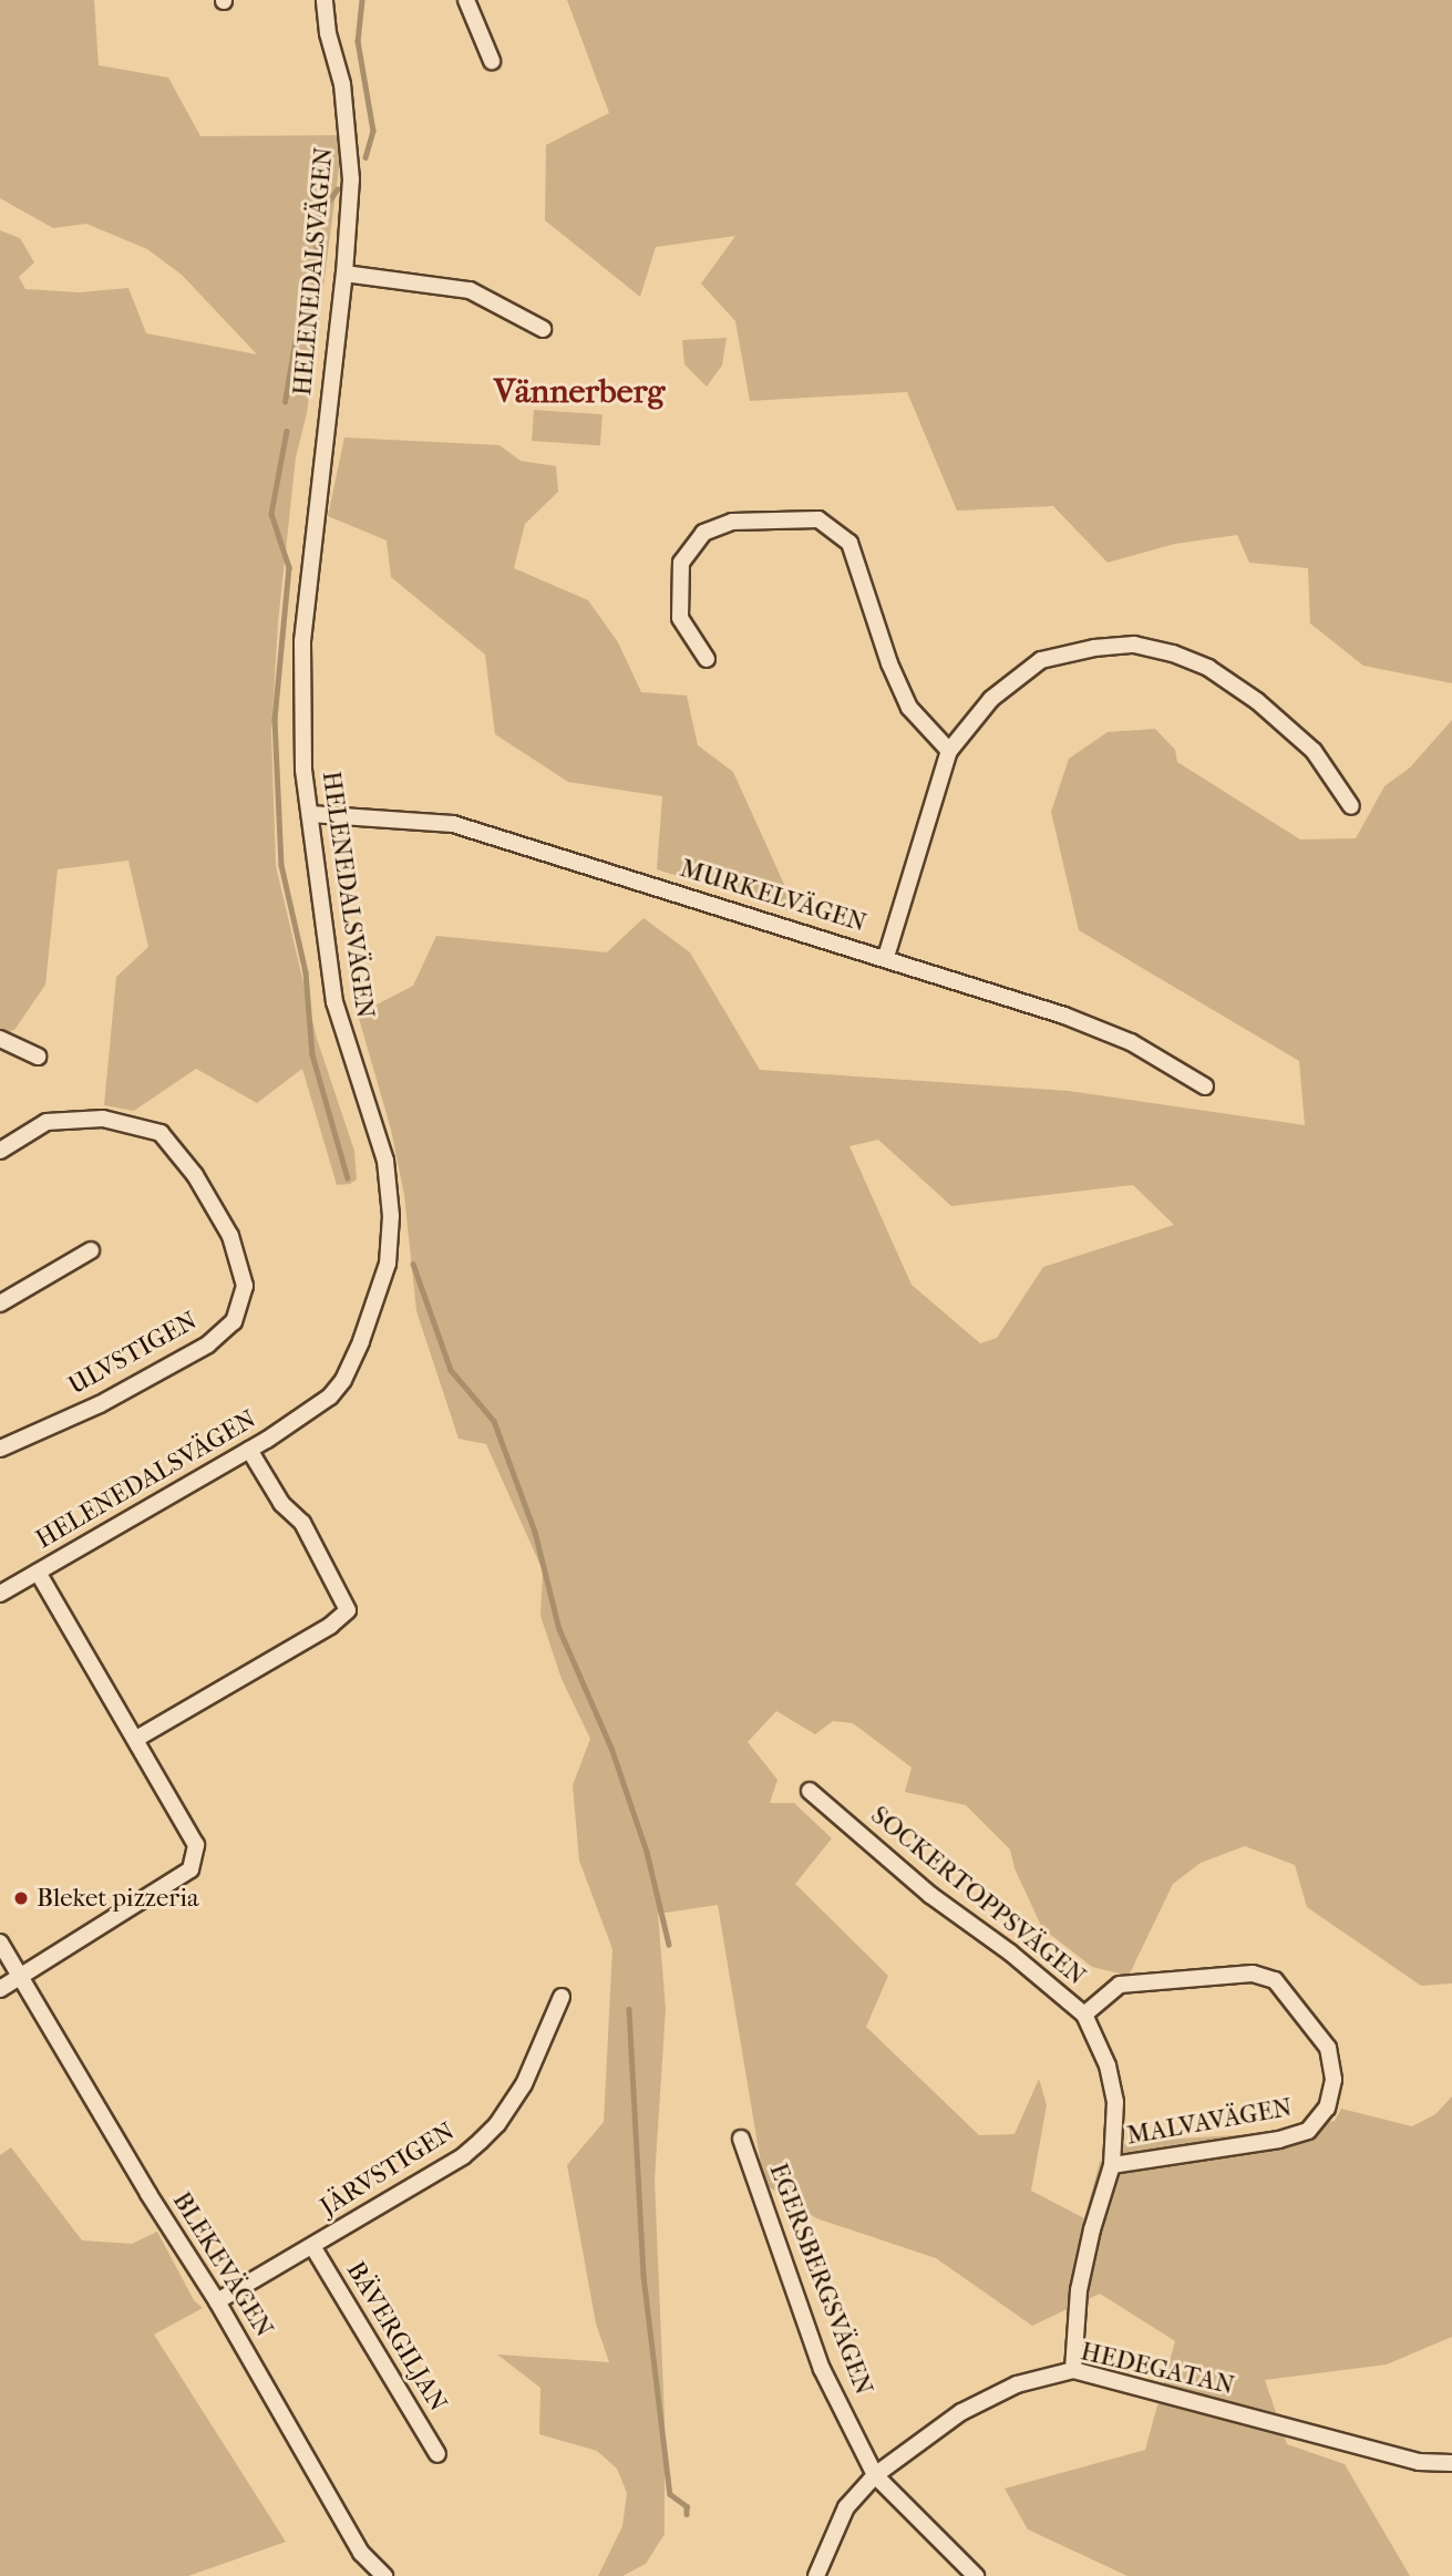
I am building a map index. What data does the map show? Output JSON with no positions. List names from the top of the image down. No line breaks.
{"streets":{"street":["HELENEDALSVÄGEN","MURKELVÄGEN","ULVSTIGEN","SOCKERTOPPSVÄGEN","MALVAVÄGEN","JÄRVSTIGEN","BLEKEVÄGEN","EGERSBERGSVÄGEN","BÄVERGILJAN","HEDEGATAN"]},"crossings":[["HELENEDALSVÄGEN","MURKELVÄGEN"],["SOCKERTOPPSVÄGEN","MALVAVÄGEN"],["SOCKERTOPPSVÄGEN","HEDEGATAN"],["JÄRVSTIGEN","BLEKEVÄGEN"],["JÄRVSTIGEN","BÄVERGILJAN"],["EGERSBERGSVÄGEN","HEDEGATAN"]],"districts":["Vännerberg"],"places":["Bleket pizzeria"]}
